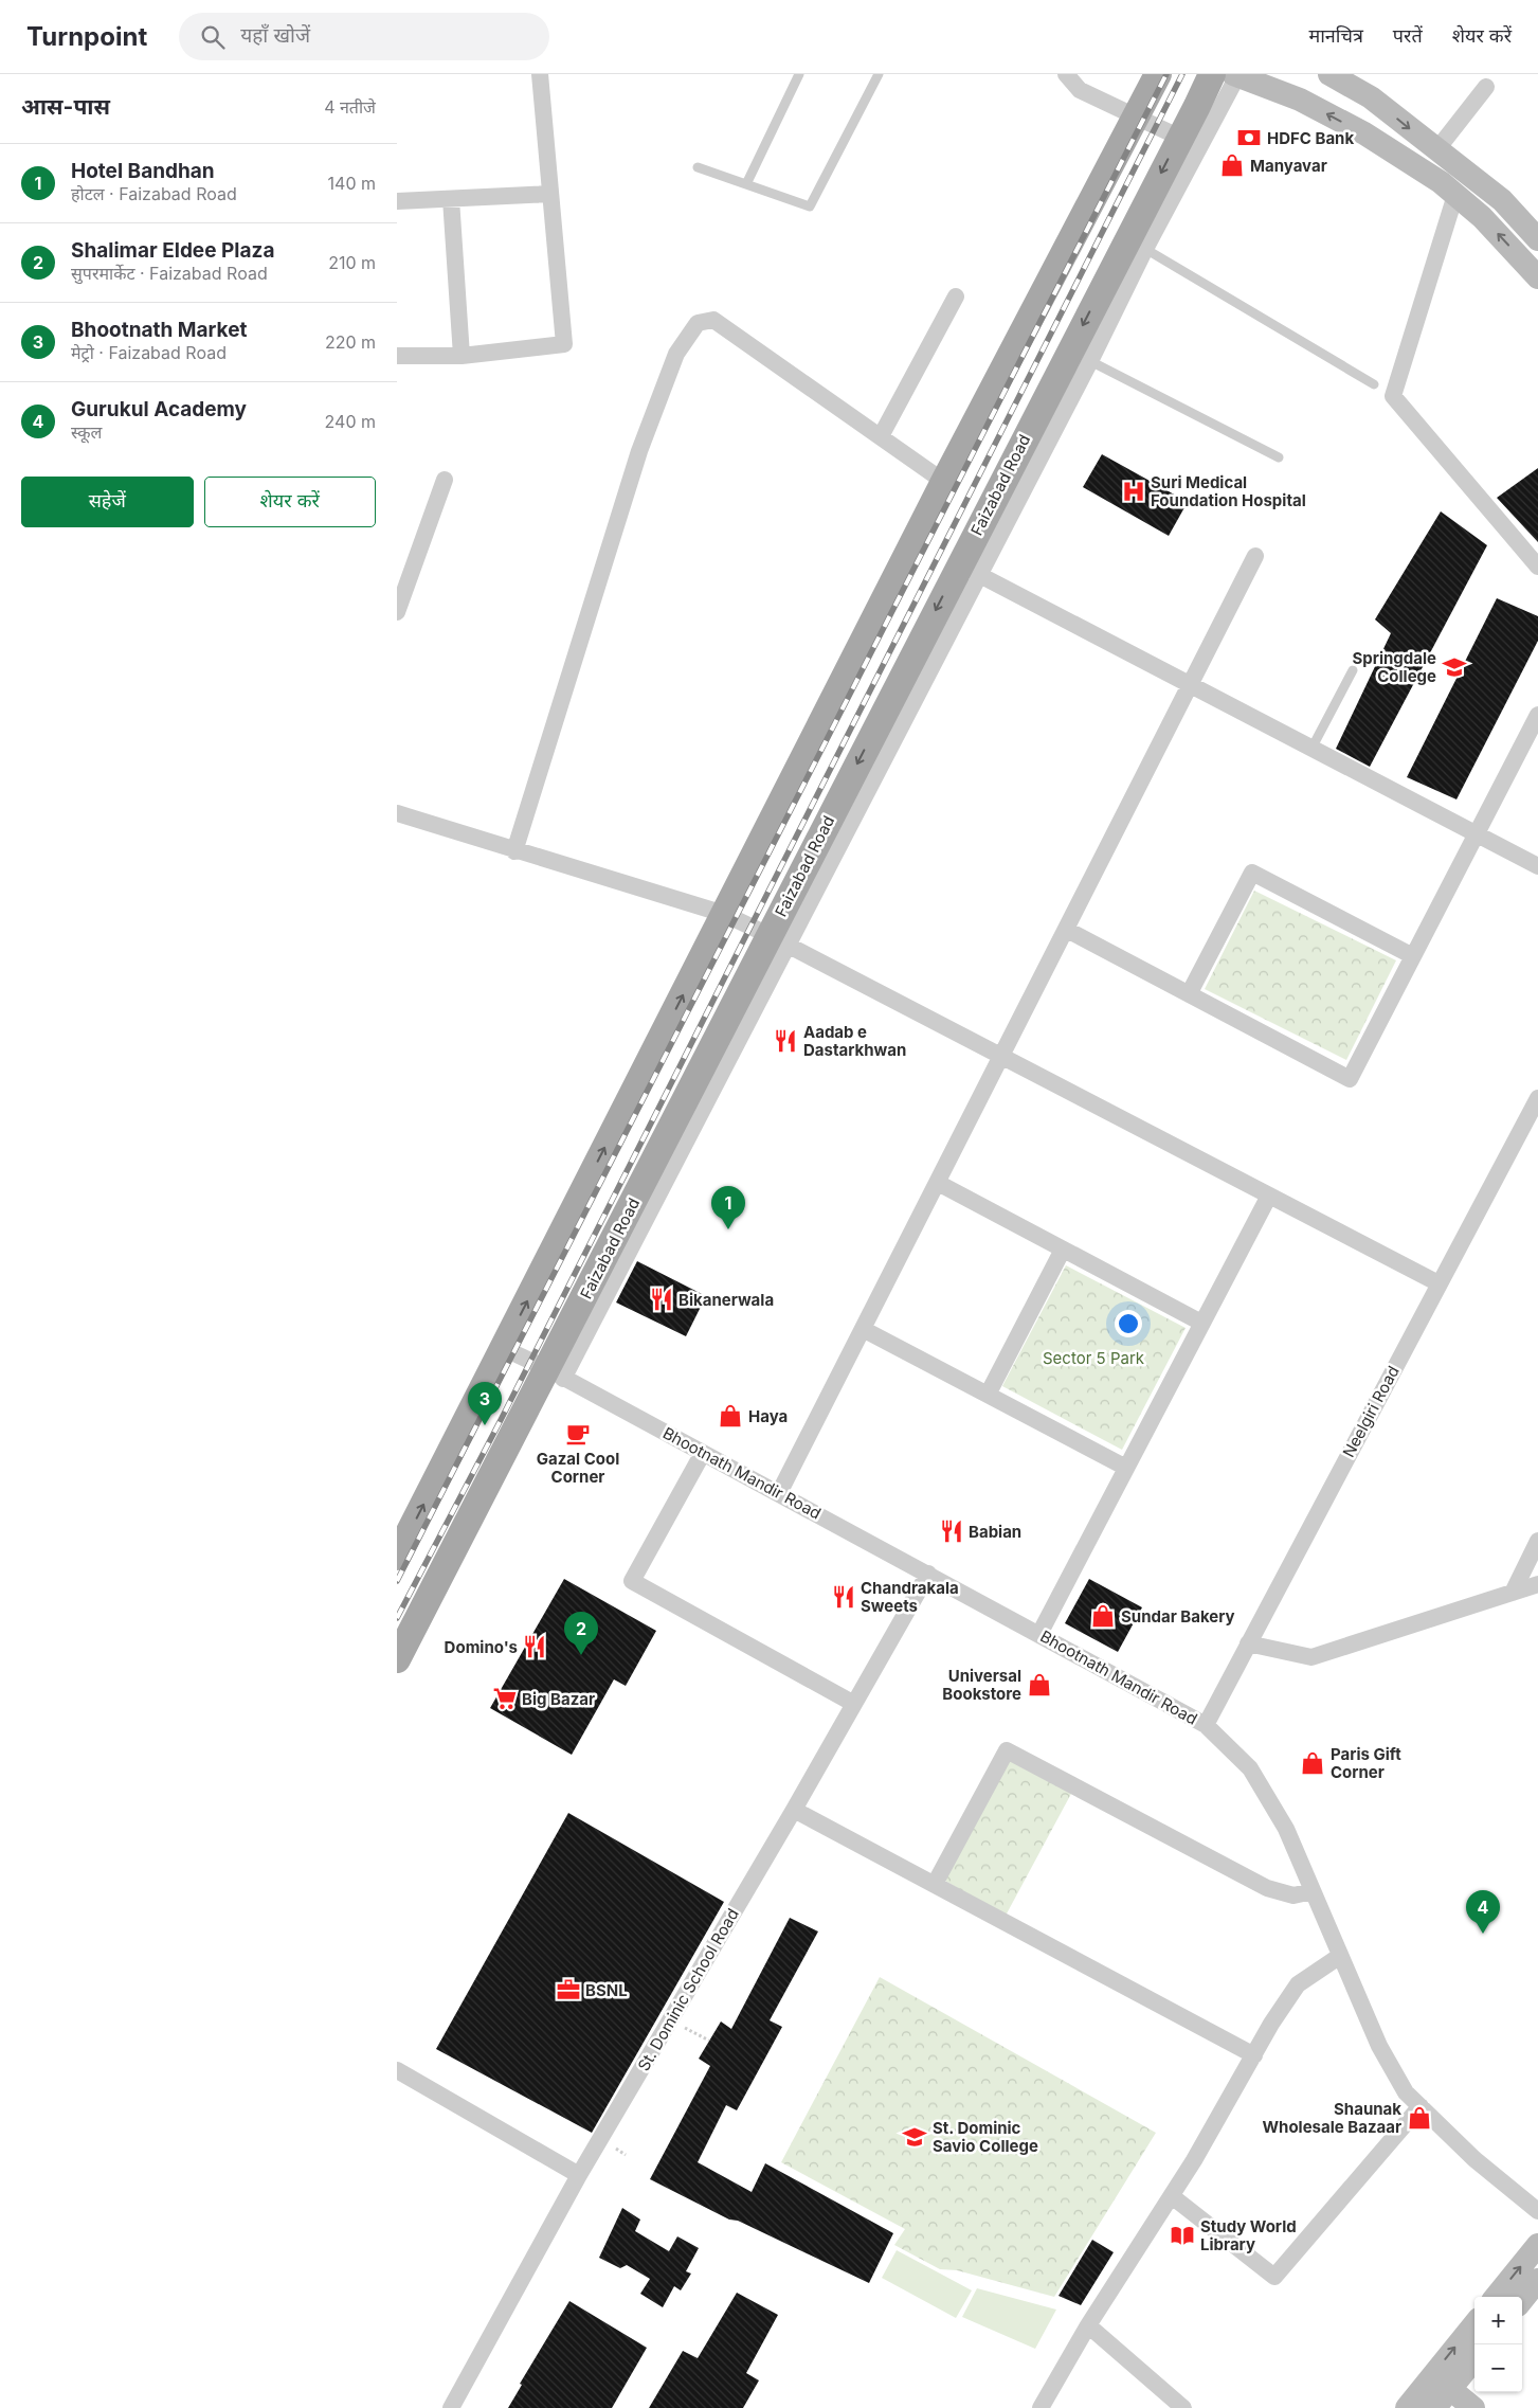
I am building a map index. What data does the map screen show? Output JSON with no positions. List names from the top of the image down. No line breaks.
{"streets":{"main road":["Faizabad Road"],"street":["Neelgiri Road","Bhootnath Mandir Road","St. Dominic School Road"]},"crossings":[["Faizabad Road","Bhootnath Mandir Road"],["Neelgiri Road","Bhootnath Mandir Road"],["Bhootnath Mandir Road","St. Dominic School Road"]],"parks":["Sector 5 Park"],"places":{"bank":["HDFC Bank"],"shop":["Manyavar","Haya","Sundar Bakery","Universal Bookstore","Paris Gift Corner","Shaunak Wholesale Bazaar"],"hospital":["Suri Medical Foundation Hospital"],"school or university":["Springdale College","St. Dominic Savio College"],"restaurant":["Aadab e Dastarkhwan","Bikanerwala","Babian","Chandrakala Sweets","Domino's"],"cafe":["Gazal Cool Corner"],"supermarket":["Big Bazar"],"office":["BSNL"],"library":["Study World Library"]},"page":{"header":"Turnpoint","search":"यहाँ खोजें","nav":["मानचित्र","परतें","शेयर करें"],"heading":["आस-पास","4 नतीजे"],"list":[{"mark":"1","name":"Hotel Bandhan","note":"होटल · Faizabad Road","value":"140 m"},{"mark":"2","name":"Shalimar Eldee Plaza","note":"सुपरमार्केट · Faizabad Road","value":"210 m"},{"mark":"3","name":"Bhootnath Market","note":"मेट्रो · Faizabad Road","value":"220 m"},{"mark":"4","name":"Gurukul Academy","note":"स्कूल","value":"240 m"}],"buttons":["सहेजें","शेयर करें"],"pins":["1","3","2","4"],"map_buttons":["+","−"]}}
